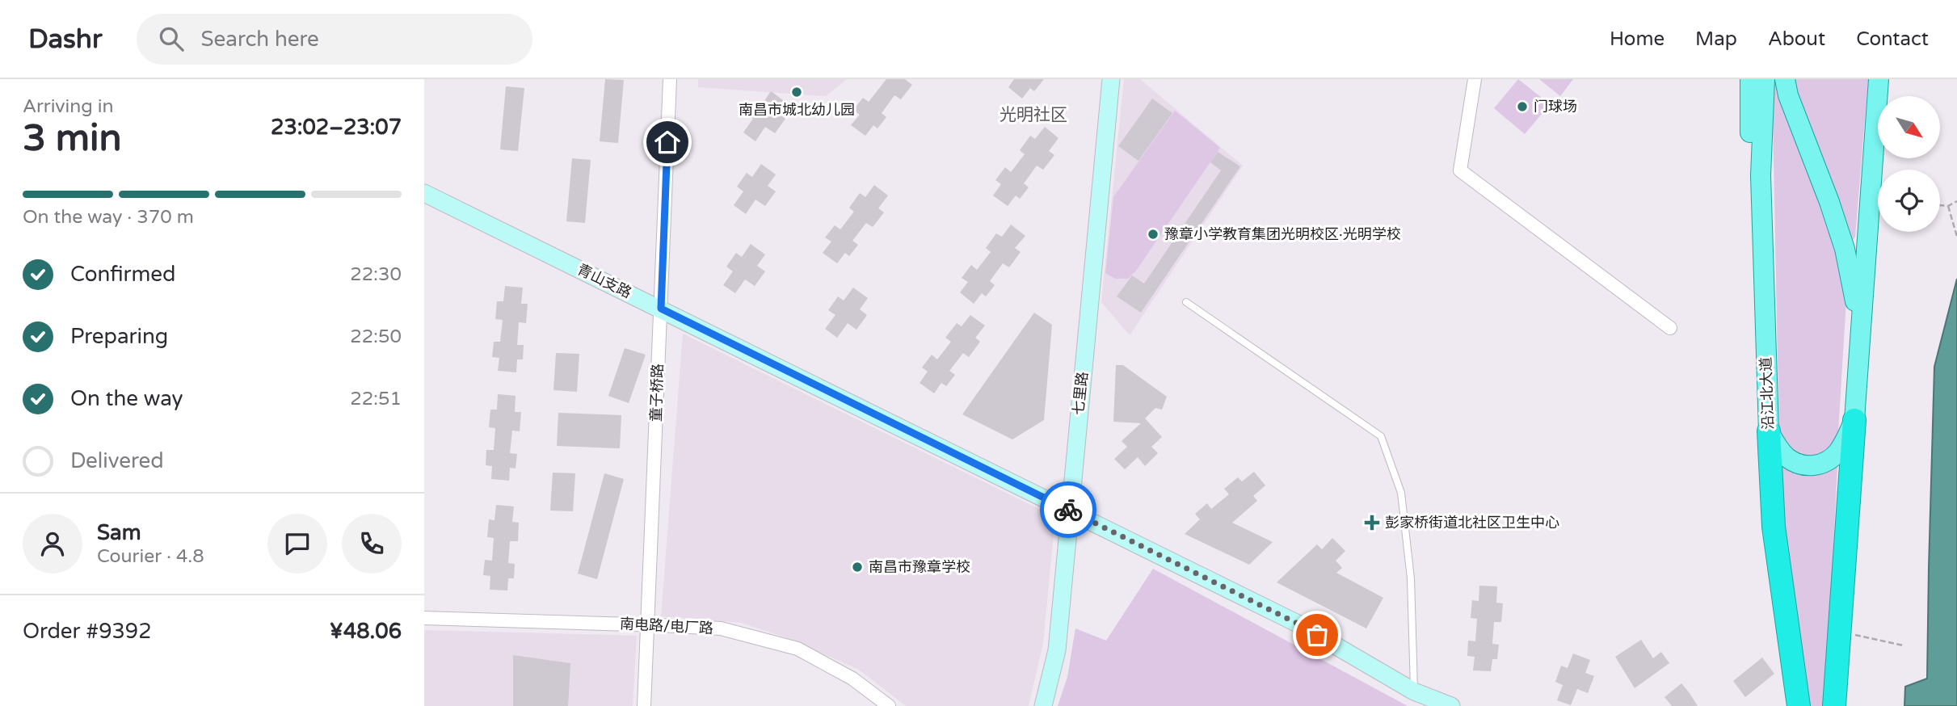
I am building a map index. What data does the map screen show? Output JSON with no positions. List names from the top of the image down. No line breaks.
{"streets":{"highway":["沿江北大道"],"street":["青山支路","童子桥路","七里路","南电路/电厂路"]},"crossings":[["青山支路","童子桥路"],["青山支路","七里路"],["童子桥路","南电路/电厂路"]],"districts":["光明社区"],"places":{"other":["南昌市城北幼儿园","门球场","豫章小学教育集团光明校区·光明学校","南昌市豫章学校"],"health":["彭家桥街道北社区卫生中心"]},"north":"bottom right","page":{"header":"Dashr","search":"Search here","nav":["Home","Map","About","Contact"],"heading":["3 min","Arriving in","23:02–23:07"],"panel":["Sam","Courier · 4.8","Order #9392","¥48.06"],"bar":"On the way · 370 m","list":[["Confirmed","22:30"],["Preparing","22:50"],["On the way","22:51"],"Delivered"]}}
